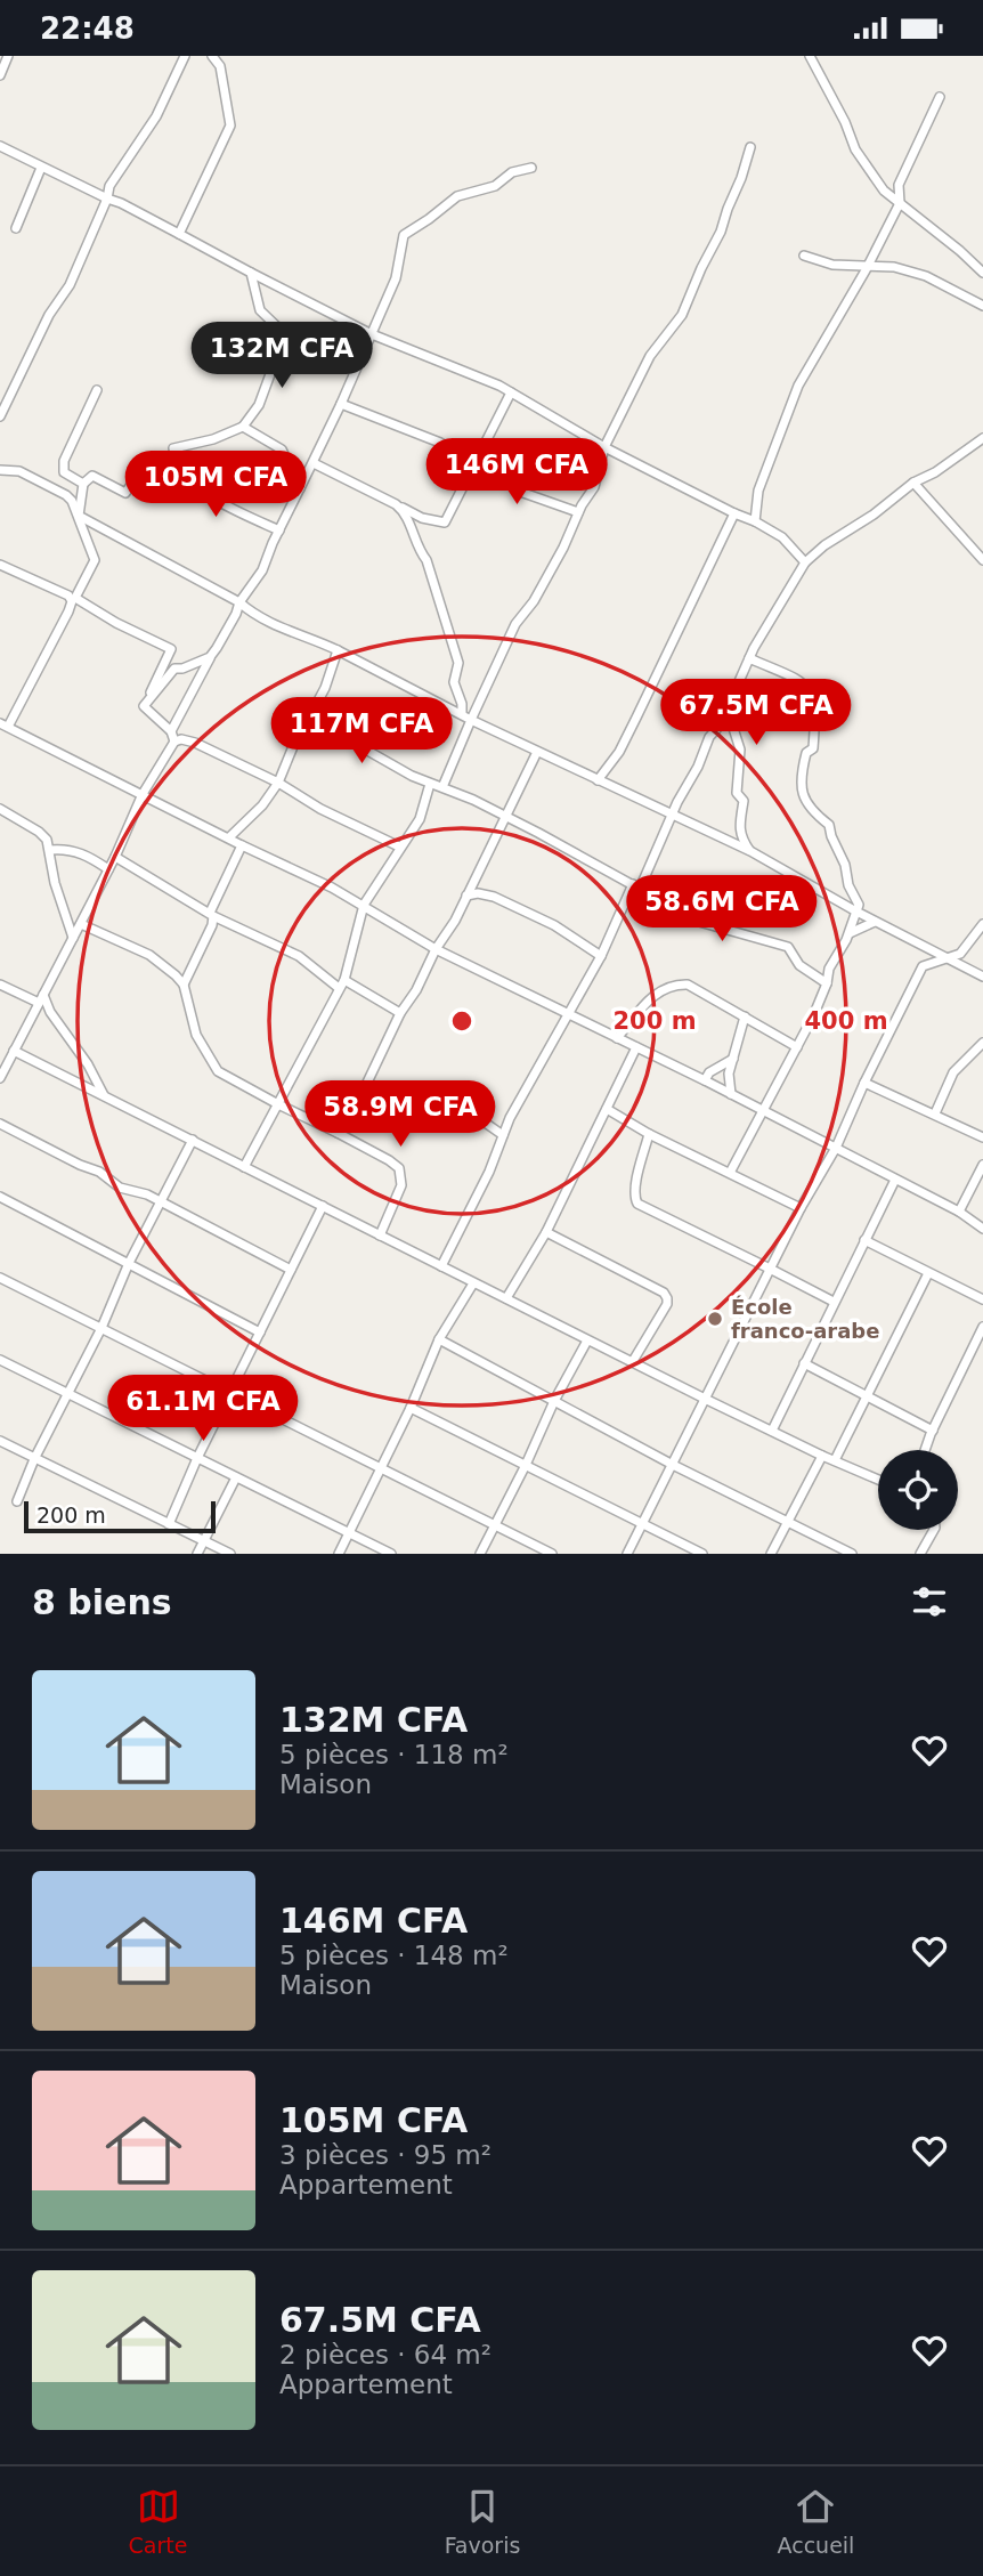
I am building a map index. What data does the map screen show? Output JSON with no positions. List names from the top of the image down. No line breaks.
{"places":["École franco-arabe"],"scale_bar":"200 m","page":{"status":"22:48","price":["132M CFA","146M CFA","105M CFA","67.5M CFA","117M CFA","58.6M CFA","58.9M CFA","61.1M CFA"],"scale":"200 m","heading":"8 biens","list":[{"name":"132M CFA","note":"5 pièces · 118 m² · Maison"},{"name":"146M CFA","note":"5 pièces · 148 m² · Maison"},{"name":"105M CFA","note":"3 pièces · 95 m² · Appartement"},{"name":"67.5M CFA","note":"2 pièces · 64 m² · Appartement"}],"tabs":["Carte","Favoris","Accueil"]},"rings":["200 m","400 m"]}
